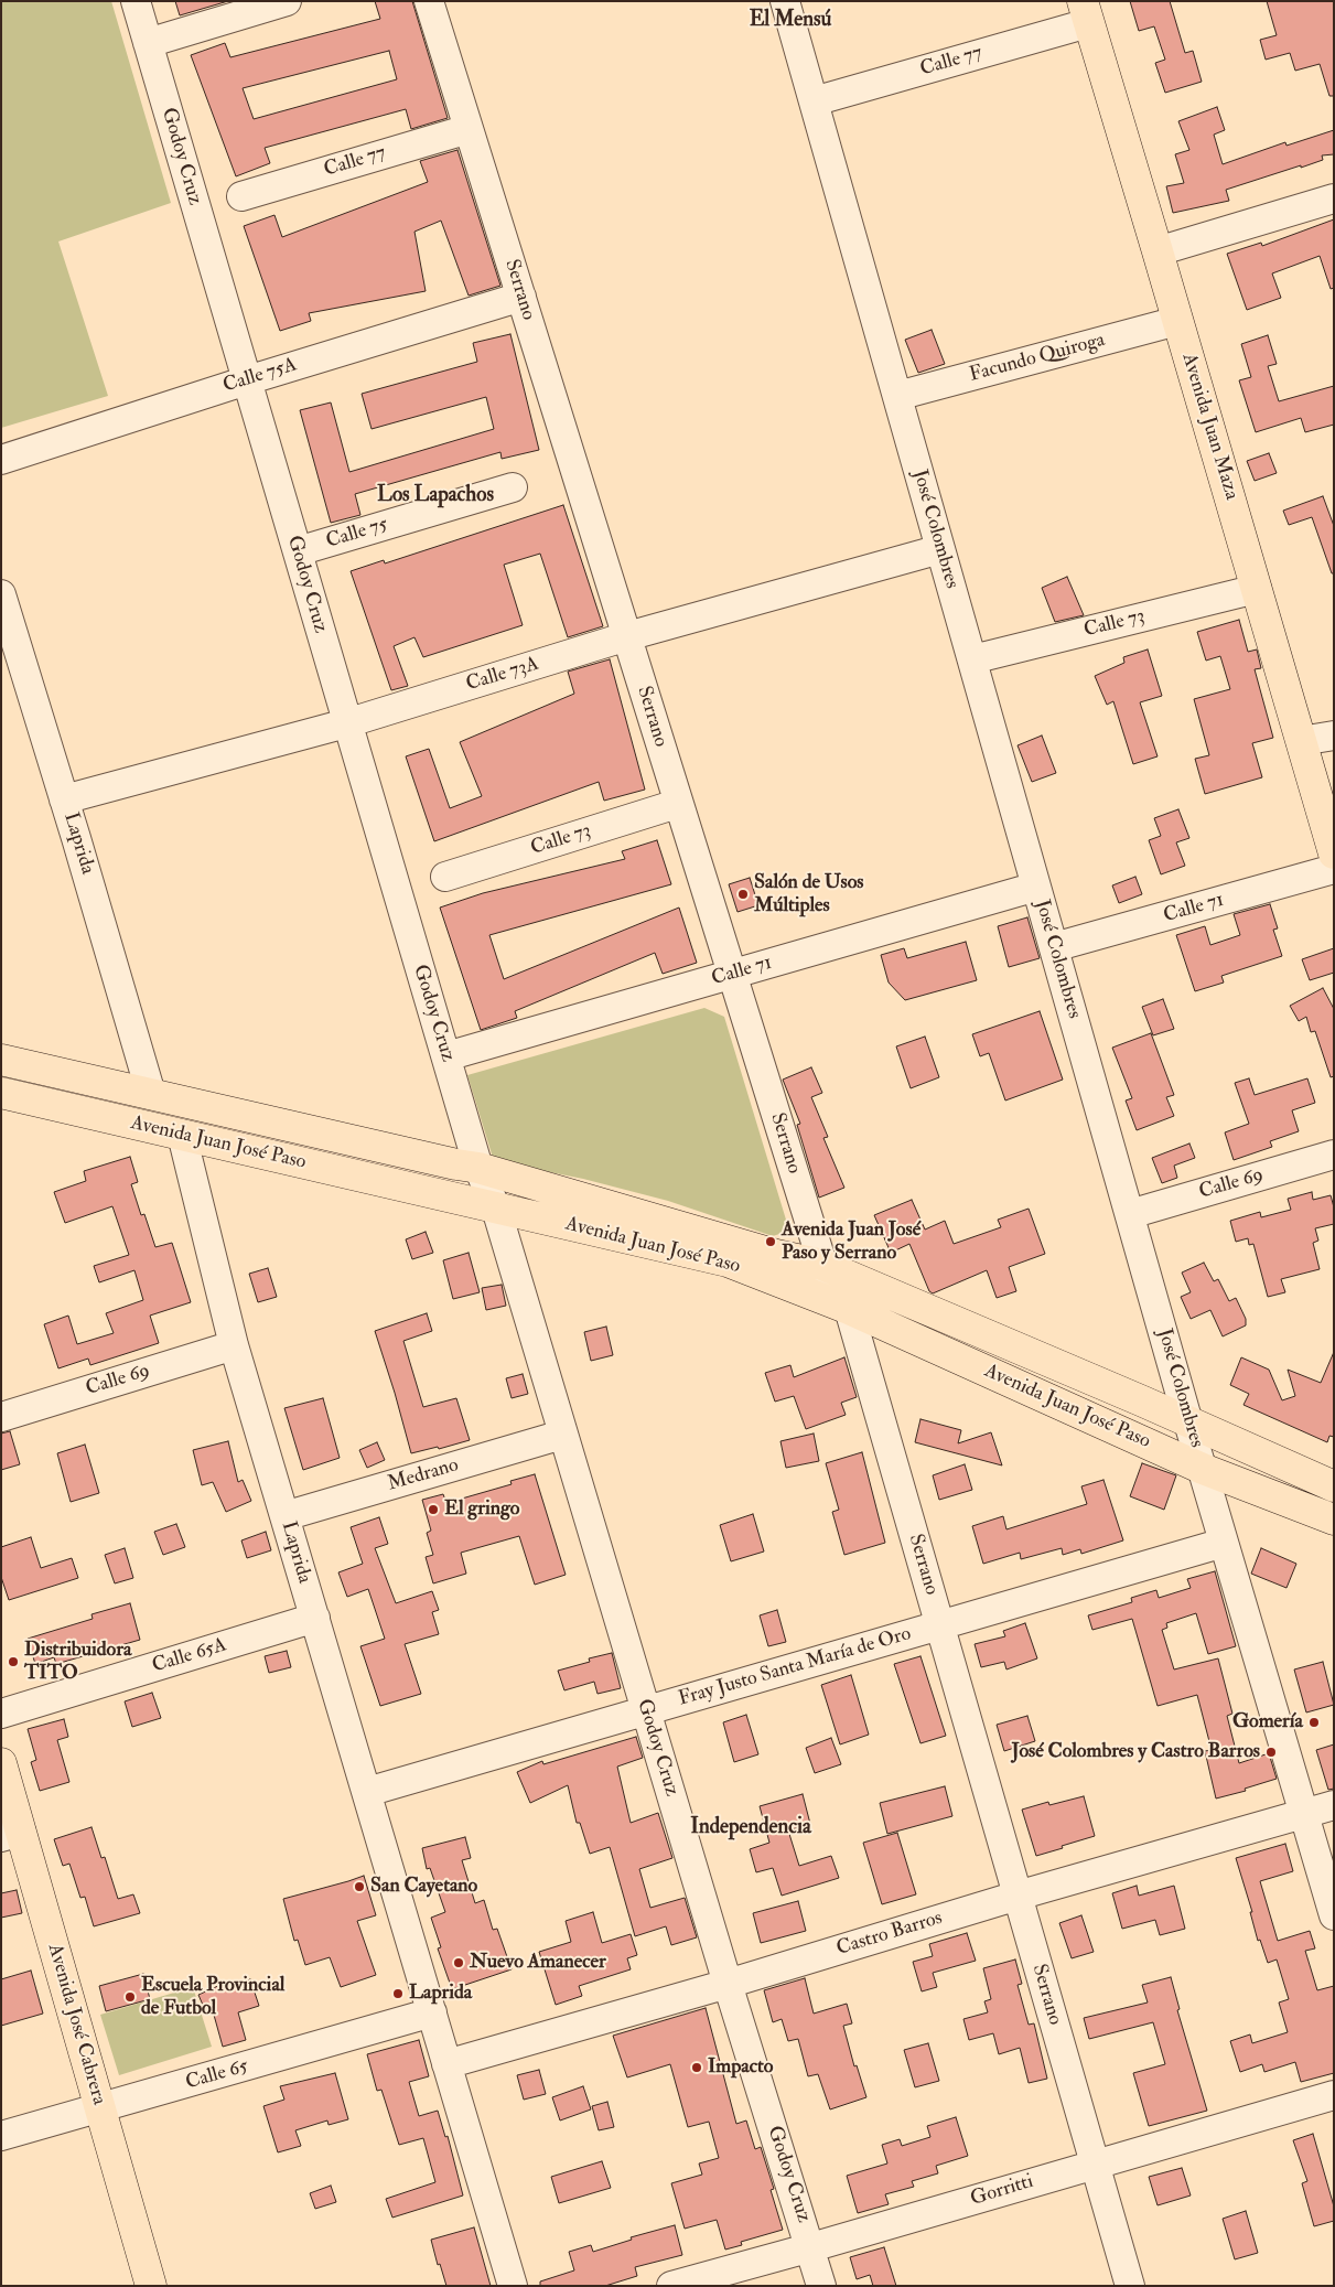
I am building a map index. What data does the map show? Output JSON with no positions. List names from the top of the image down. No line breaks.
{"streets":{"main road":["Avenida Juan Maza","Avenida Juan José Paso","Avenida José Cabrera"],"street":["Calle 77","Godoy Cruz","Serrano","Facundo Quiroga","Calle 75A","José Colombres","Calle 75","Calle 73","Calle 73A","Laprida","Calle 71","Calle 69","Medrano","Calle 65A","Fray Justo Santa María de Oro","Castro Barros","Calle 65","Gorritti"]},"crossings":[["Calle 77","Serrano"],["Calle 77","Avenida Juan Maza"],["Calle 77","José Colombres"],["Godoy Cruz","Calle 75A"],["Godoy Cruz","Calle 75"],["Godoy Cruz","Calle 73A"],["Godoy Cruz","Calle 71"],["Godoy Cruz","Avenida Juan José Paso"],["Godoy Cruz","Medrano"],["Godoy Cruz","Fray Justo Santa María de Oro"],["Godoy Cruz","Castro Barros"],["Godoy Cruz","Gorritti"],["Serrano","Calle 75A"],["Serrano","Calle 73"],["Serrano","Calle 73A"],["Serrano","Calle 71"],["Serrano","Avenida Juan José Paso"],["Serrano","Fray Justo Santa María de Oro"],["Serrano","Castro Barros"],["Serrano","Gorritti"],["Facundo Quiroga","Avenida Juan Maza"],["Facundo Quiroga","José Colombres"],["Avenida Juan Maza","Calle 73"],["José Colombres","Calle 73"],["José Colombres","Calle 73A"],["José Colombres","Calle 71"],["José Colombres","Avenida Juan José Paso"],["José Colombres","Calle 69"],["José Colombres","Fray Justo Santa María de Oro"],["José Colombres","Castro Barros"],["Calle 73A","Laprida"],["Laprida","Avenida Juan José Paso"],["Laprida","Calle 69"],["Laprida","Medrano"],["Laprida","Calle 65A"],["Laprida","Fray Justo Santa María de Oro"],["Laprida","Castro Barros"],["Laprida","Calle 65"],["Avenida José Cabrera","Calle 65"]],"districts":["El Mensú","Los Lapachos","Independencia"],"places":["Salón de Usos Múltiples","Avenida Juan José Paso y Serrano","El gringo","Distribuidora TITO","Gomería","José Colombres y Castro Barros","San Cayetano","Nuevo Amanecer","Laprida","Escuela Provincial de Futbol","Impacto"]}
